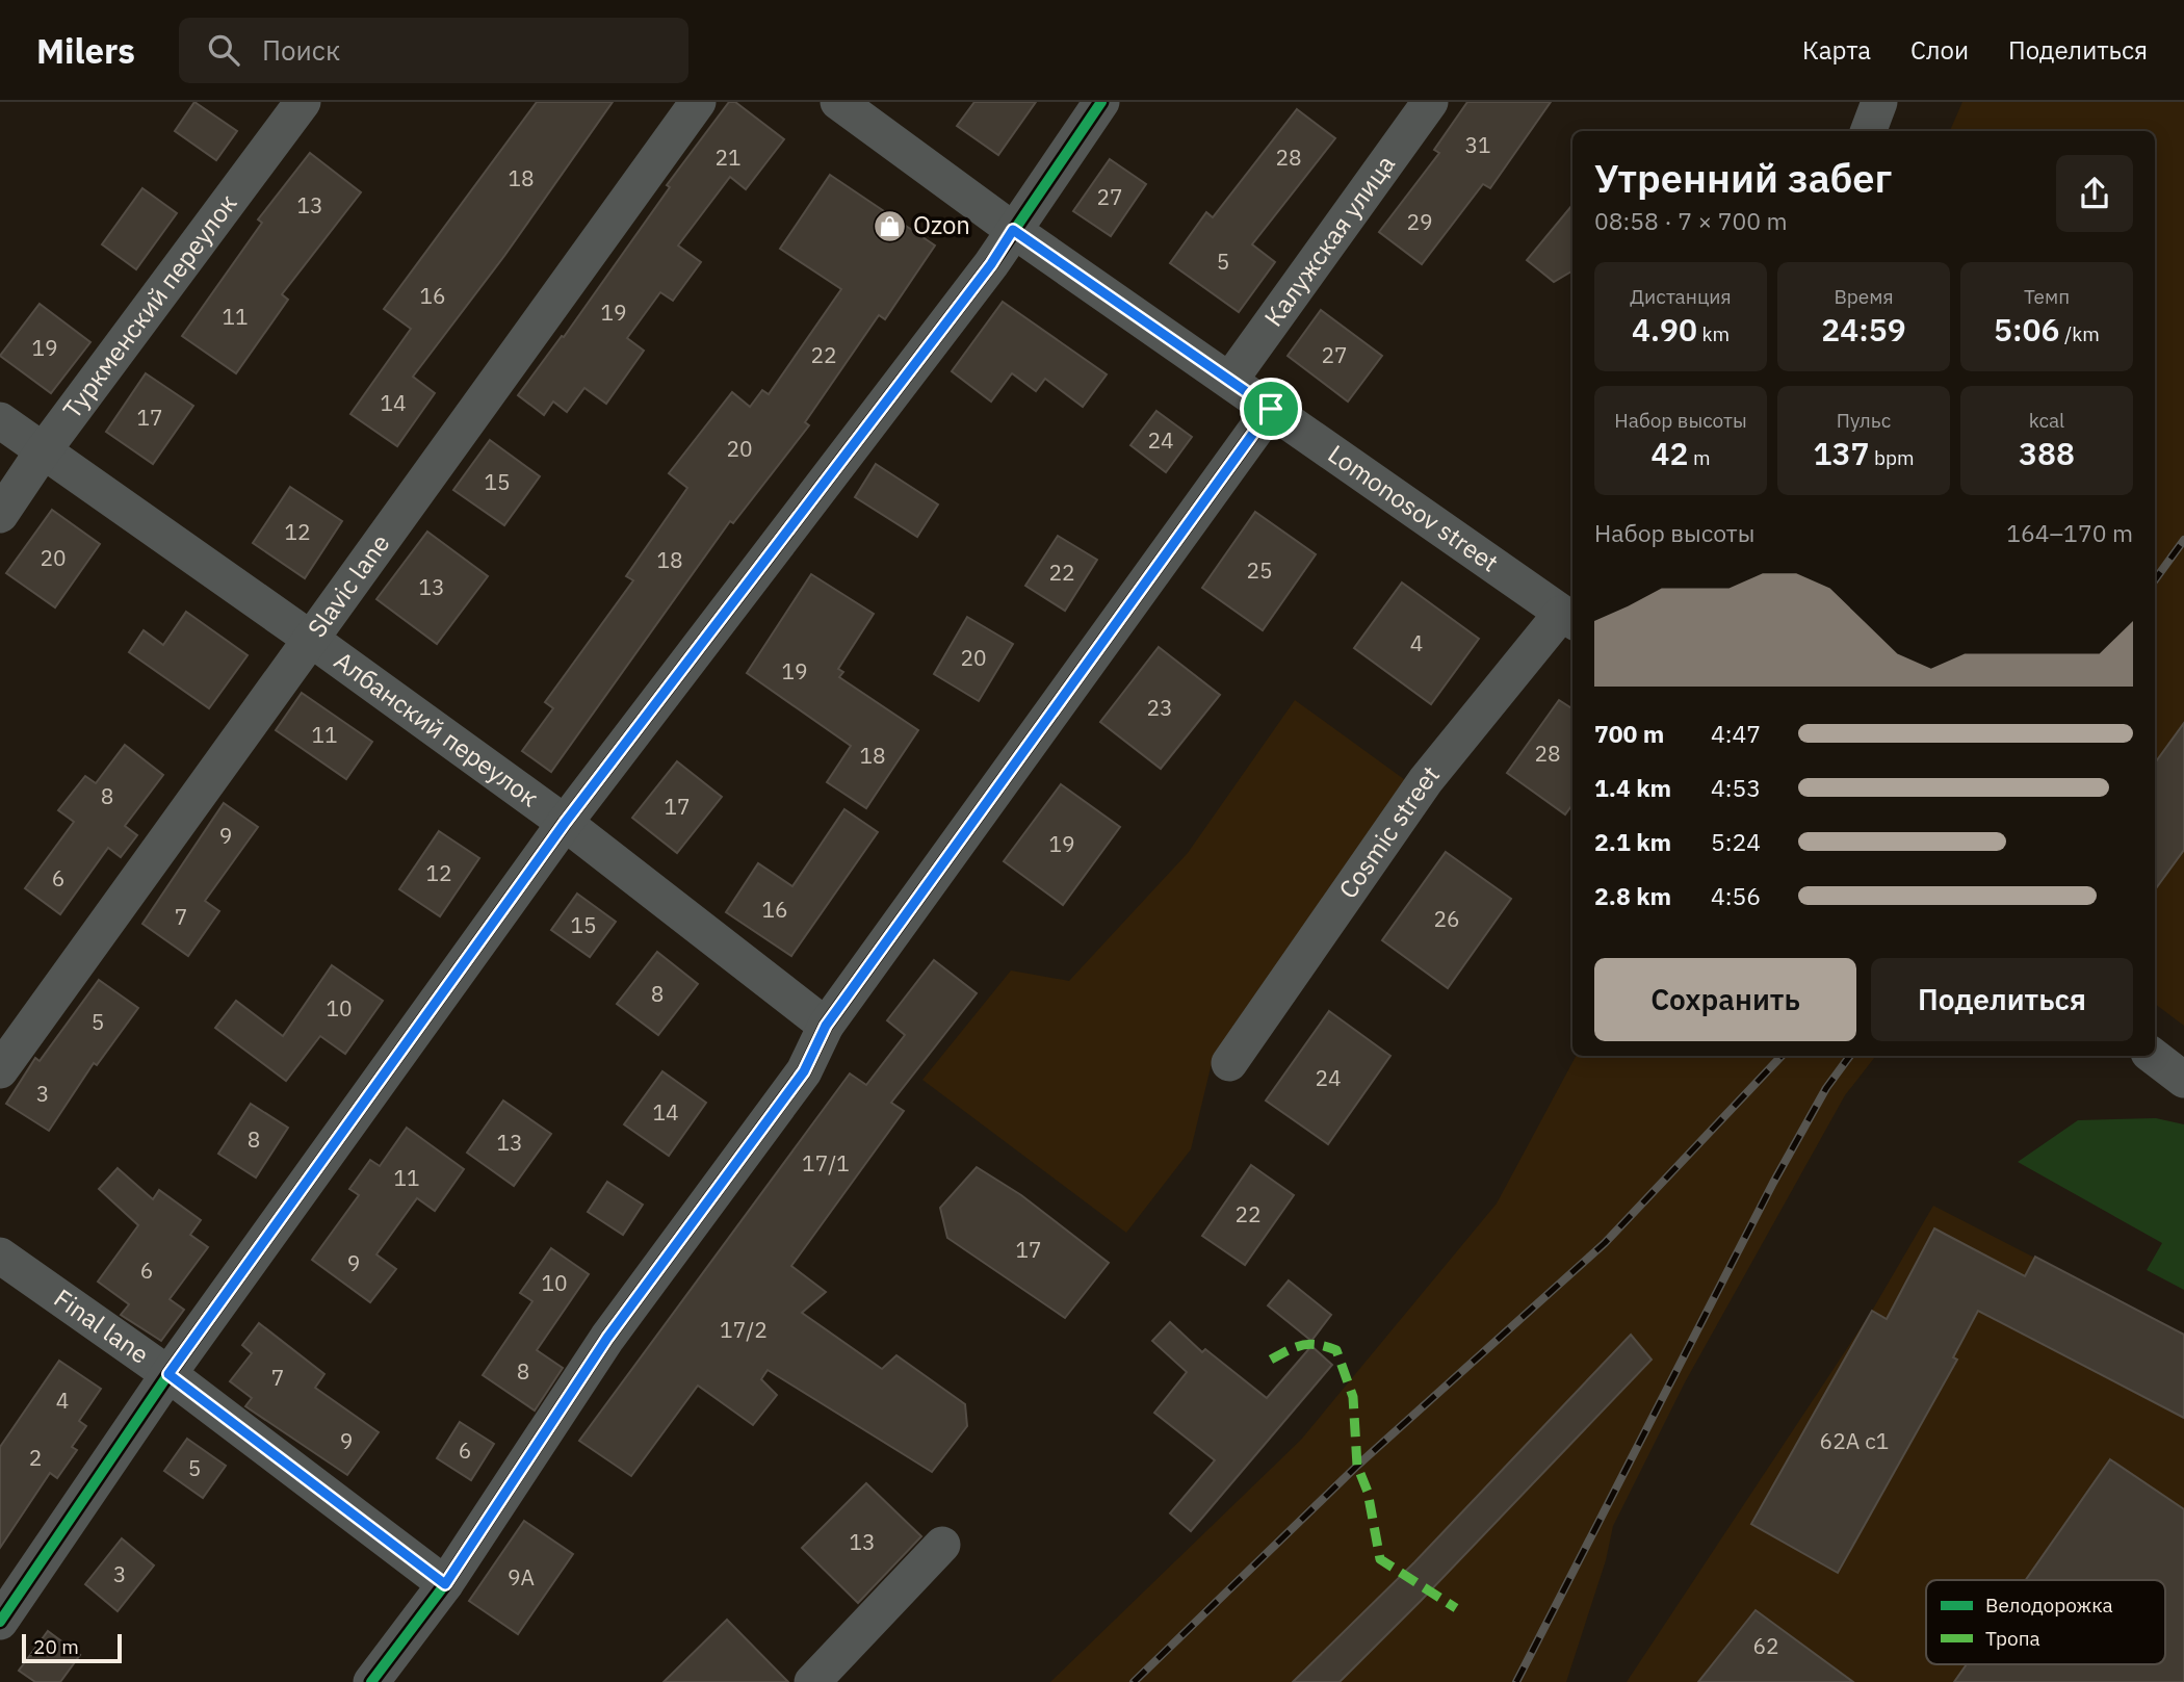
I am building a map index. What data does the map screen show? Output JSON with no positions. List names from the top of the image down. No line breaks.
{"streets":{"street":["Калужская улица","Туркменский переулок","Lomonosov street","Slavic lane","Албанский переулок","Cosmic street","Final lane"]},"crossings":[["Калужская улица","Lomonosov street"],["Туркменский переулок","Албанский переулок"],["Lomonosov street","Cosmic street"],["Slavic lane","Албанский переулок"]],"places":{"shop":["Ozon"]},"house_numbers":["31","21","28","18","27","13","29","5","16","19","11","19","22","27","14","17","24","20","15","12","20","18","25","22","13","4","20","19","23","11","28","18","8","17","9","19","12","6","16","7","26","15","8","10","5","24","3","14","8","13","17/1","11","22","17","9","6","10","17/2","8","7","4","9","62А с1","6","2","5","13","3","9А","62"],"legend":["Велодорожка","Тропа"],"scale_bar":"20 m","page":{"header":"Milers","search":"Поиск","nav":["Карта","Слои","Поделиться"],"heading":["Утренний забег","08:58 · 7 × 700 m"],"stats":[["Дистанция","4.90 km"],["Время","24:59"],["Темп","5:06 /km"],["Набор высоты","42 m"],["Пульс","137 bpm"],["kcal","388"]],"chart":["Набор высоты","164–170 m"],"list":[{"name":"700 m","note":"4:47"},{"name":"1.4 km","note":"4:53"},{"name":"2.1 km","note":"5:24"},{"name":"2.8 km","note":"4:56"}],"buttons":["Сохранить","Поделиться"],"scale":"20 m"}}
